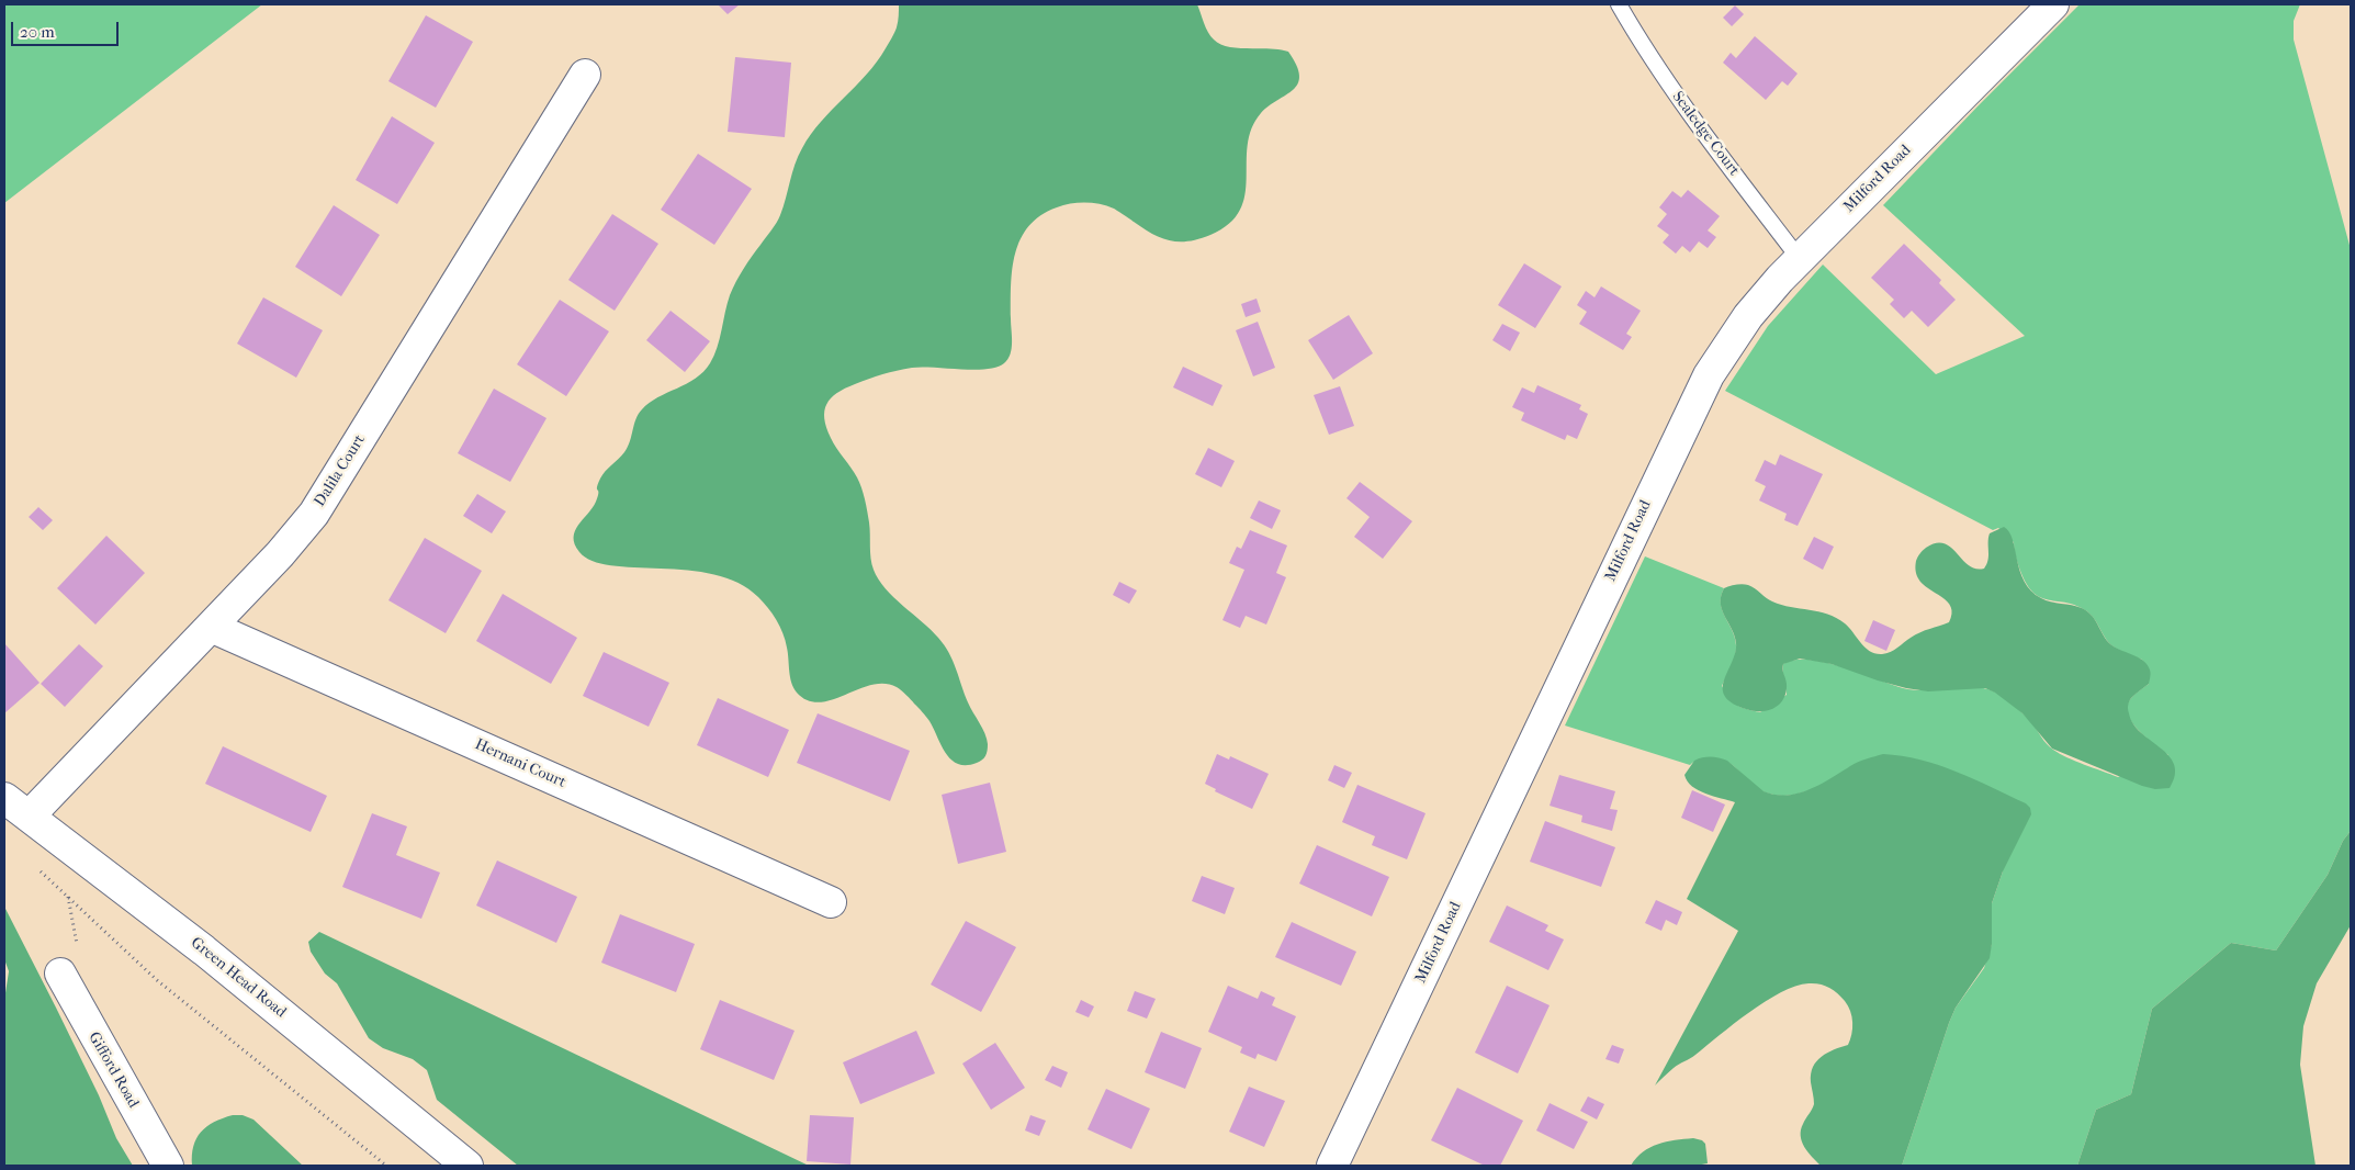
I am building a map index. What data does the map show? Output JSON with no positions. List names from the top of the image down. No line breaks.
{"streets":{"street":["Milford Road","Dalila Court","Hernani Court","Green Head Road","Gifford Road"],"lane":["Sealedge Court"]},"crossings":[["Sealedge Court","Milford Road"],["Dalila Court","Hernani Court"],["Dalila Court","Green Head Road"]],"scale_bar":"20 m"}
